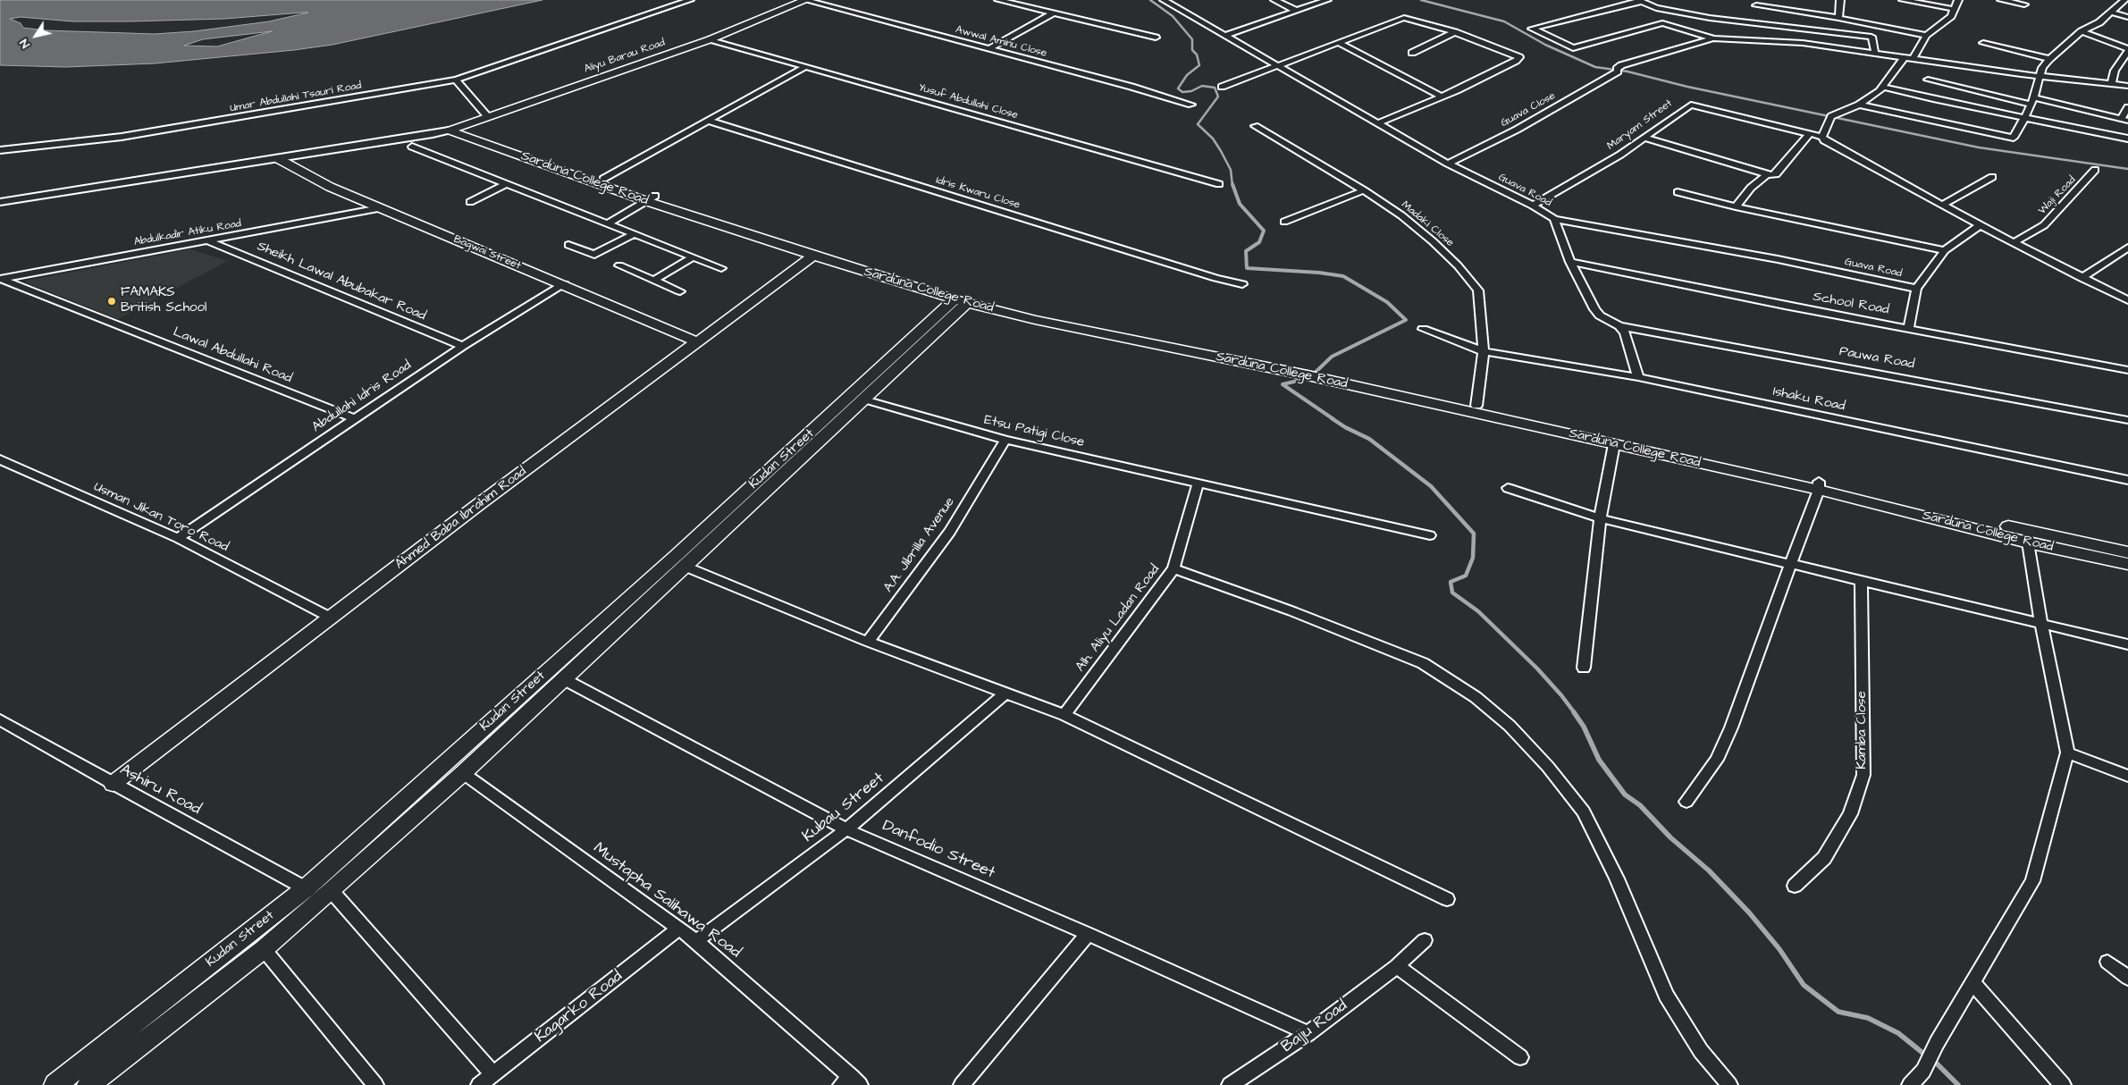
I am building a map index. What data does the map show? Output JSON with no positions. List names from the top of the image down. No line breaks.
{"streets":{"street":["Awwal Aminu Close","Aliyu Barau Road","Umar Abdullahi Tsauri Road","Yusuf Abdullahi Close","Guava Close","Maryam Street","Sarduna College Road","Guava Road","Idris Kwaru Close","Waji Road","Madaki Close","Abdulkadir Atiku Road","Bagwai Street","Sheikh Lawal Abubakar Road","School Road","Lawal Abdullahi Road","Pauwa Road","Abdullahi Idris Road","Ishaku Road","Etsu Patigi Close","Kudan Street","Usman Jikan Toro Road","Ahmed Baba Ibrahim Road","A.A. Jibrilla Avenue","Alh. Aliyu Ladan Road","Kamba Close","Ashiru Road","Kubau Street","Danfodio Street","Mustapha Salihawa Road","Kagarko Road","Bajju Road"]},"crossings":[["Awwal Aminu Close","Aliyu Barau Road"],["Aliyu Barau Road","Yusuf Abdullahi Close"],["Aliyu Barau Road","Sarduna College Road"],["Guava Close","Guava Road"],["Maryam Street","Guava Road"],["Sarduna College Road","Madaki Close"],["Sarduna College Road","Kudan Street"],["Sarduna College Road","Ahmed Baba Ibrahim Road"],["Madaki Close","Ishaku Road"],["Abdulkadir Atiku Road","Bagwai Street"],["Abdulkadir Atiku Road","Sheikh Lawal Abubakar Road"],["Abdulkadir Atiku Road","Lawal Abdullahi Road"],["Bagwai Street","Abdullahi Idris Road"],["Bagwai Street","Ahmed Baba Ibrahim Road"],["Sheikh Lawal Abubakar Road","Abdullahi Idris Road"],["Lawal Abdullahi Road","Abdullahi Idris Road"],["Abdullahi Idris Road","Usman Jikan Toro Road"],["Etsu Patigi Close","A.A. Jibrilla Avenue"],["Etsu Patigi Close","Alh. Aliyu Ladan Road"],["Kudan Street","Ashiru Road"],["Usman Jikan Toro Road","Ahmed Baba Ibrahim Road"],["Ahmed Baba Ibrahim Road","Ashiru Road"],["Kubau Street","Danfodio Street"],["Kubau Street","Mustapha Salihawa Road"],["Danfodio Street","Bajju Road"],["Mustapha Salihawa Road","Kagarko Road"]],"places":["FAMAKS British School"],"north":"bottom left"}
